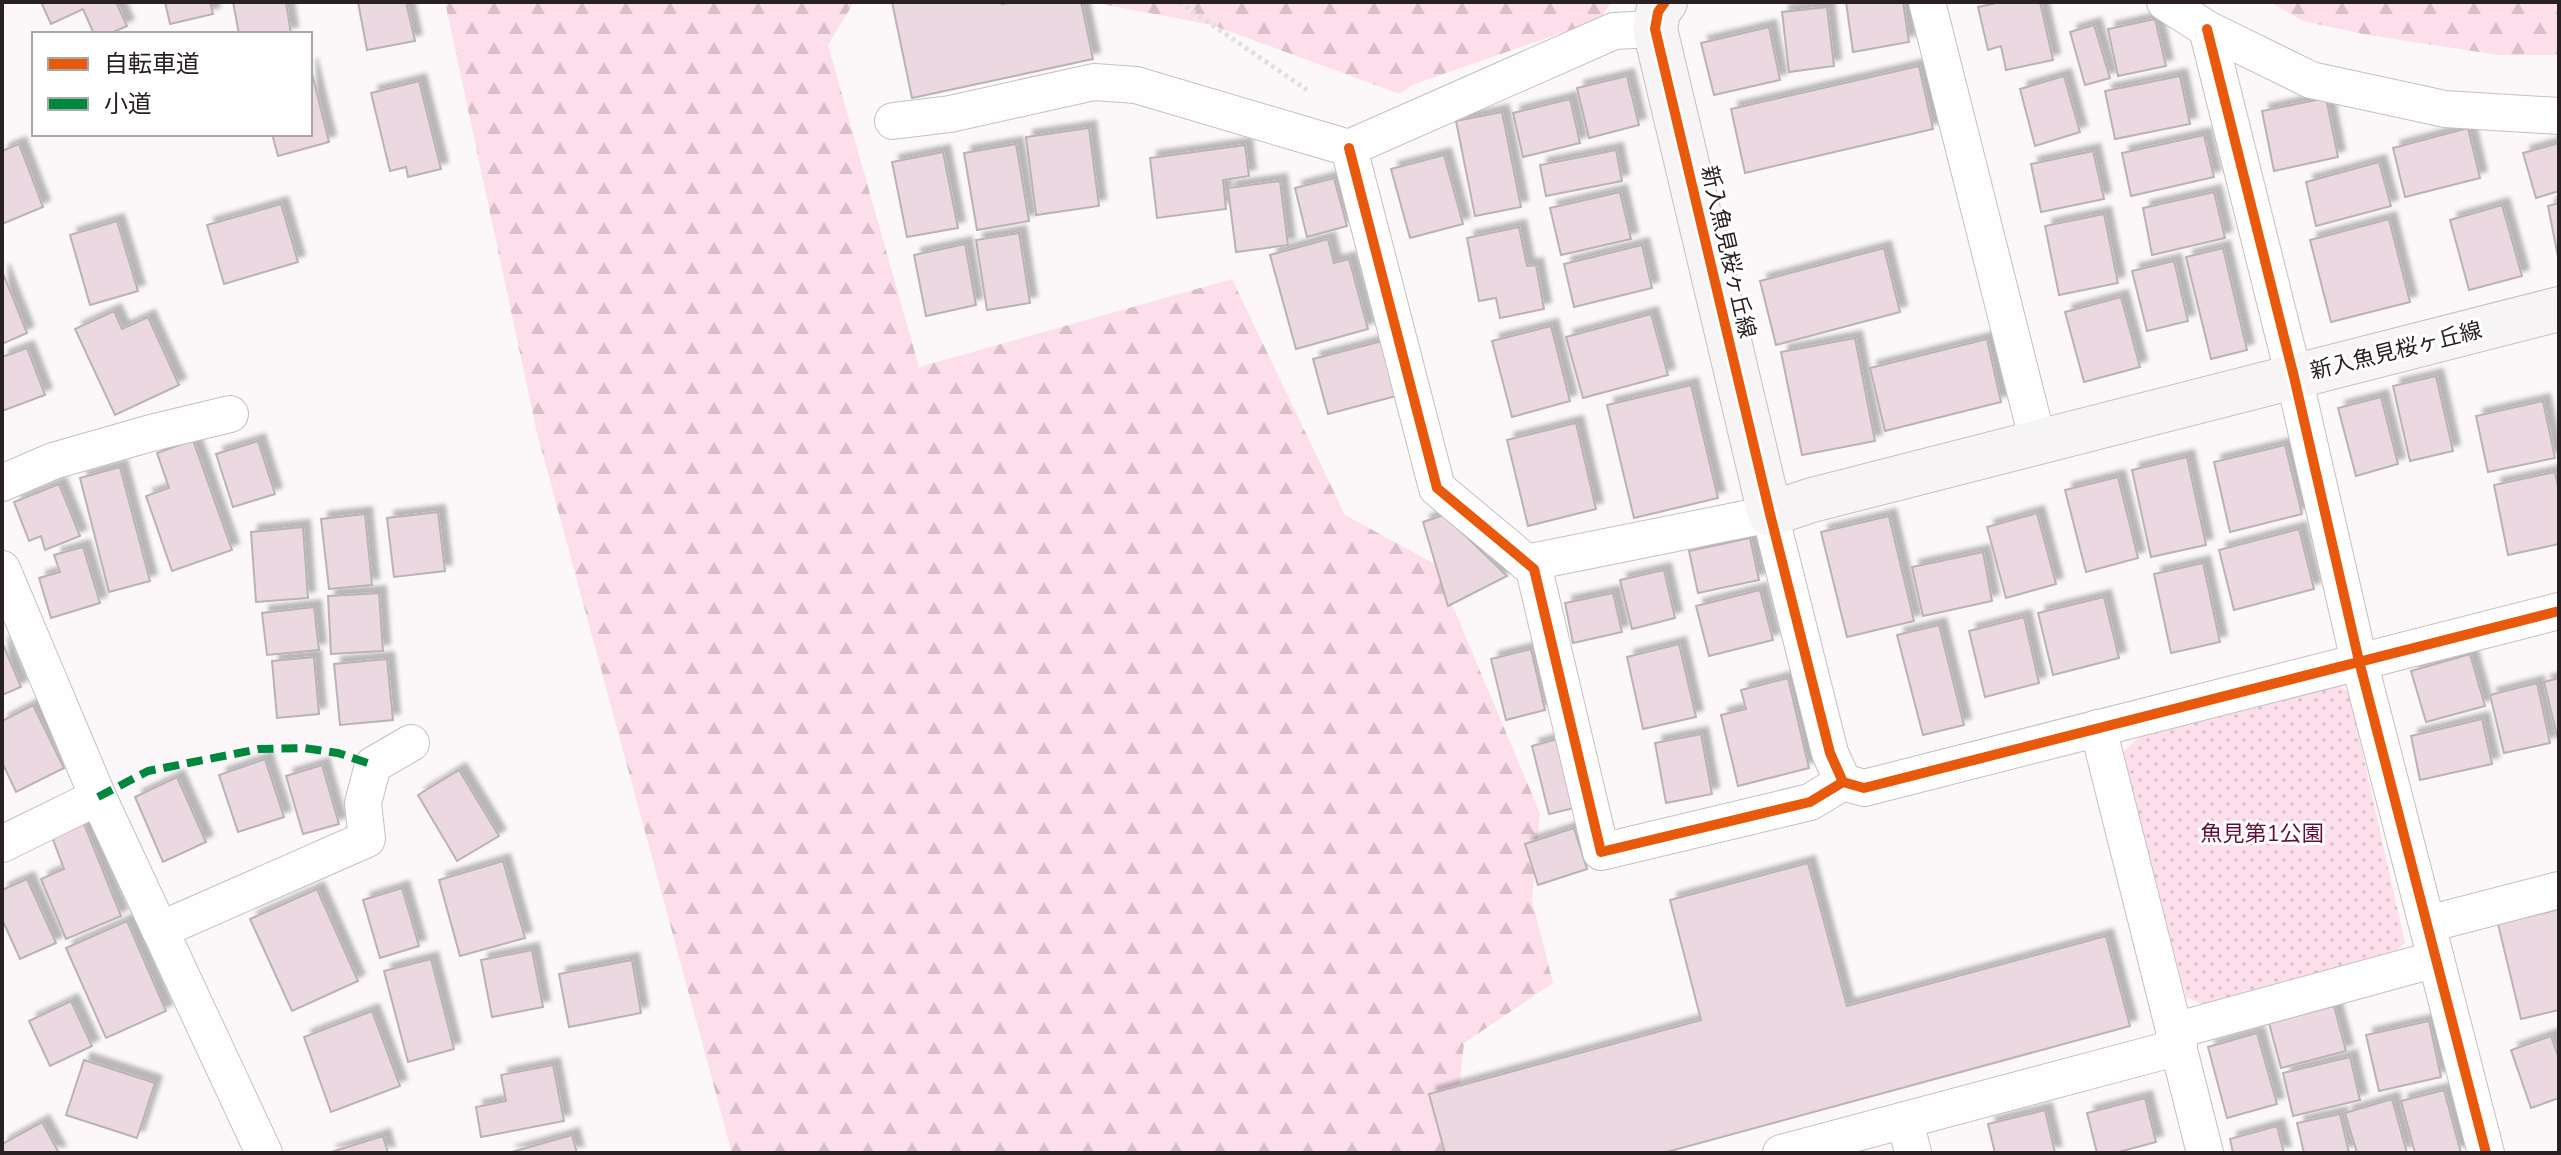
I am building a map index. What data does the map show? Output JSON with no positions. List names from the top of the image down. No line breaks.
{"streets":{"street":["新入魚見桜ヶ丘線"]},"parks":["魚見第1公園"],"legend":["自転車道","小道"]}
